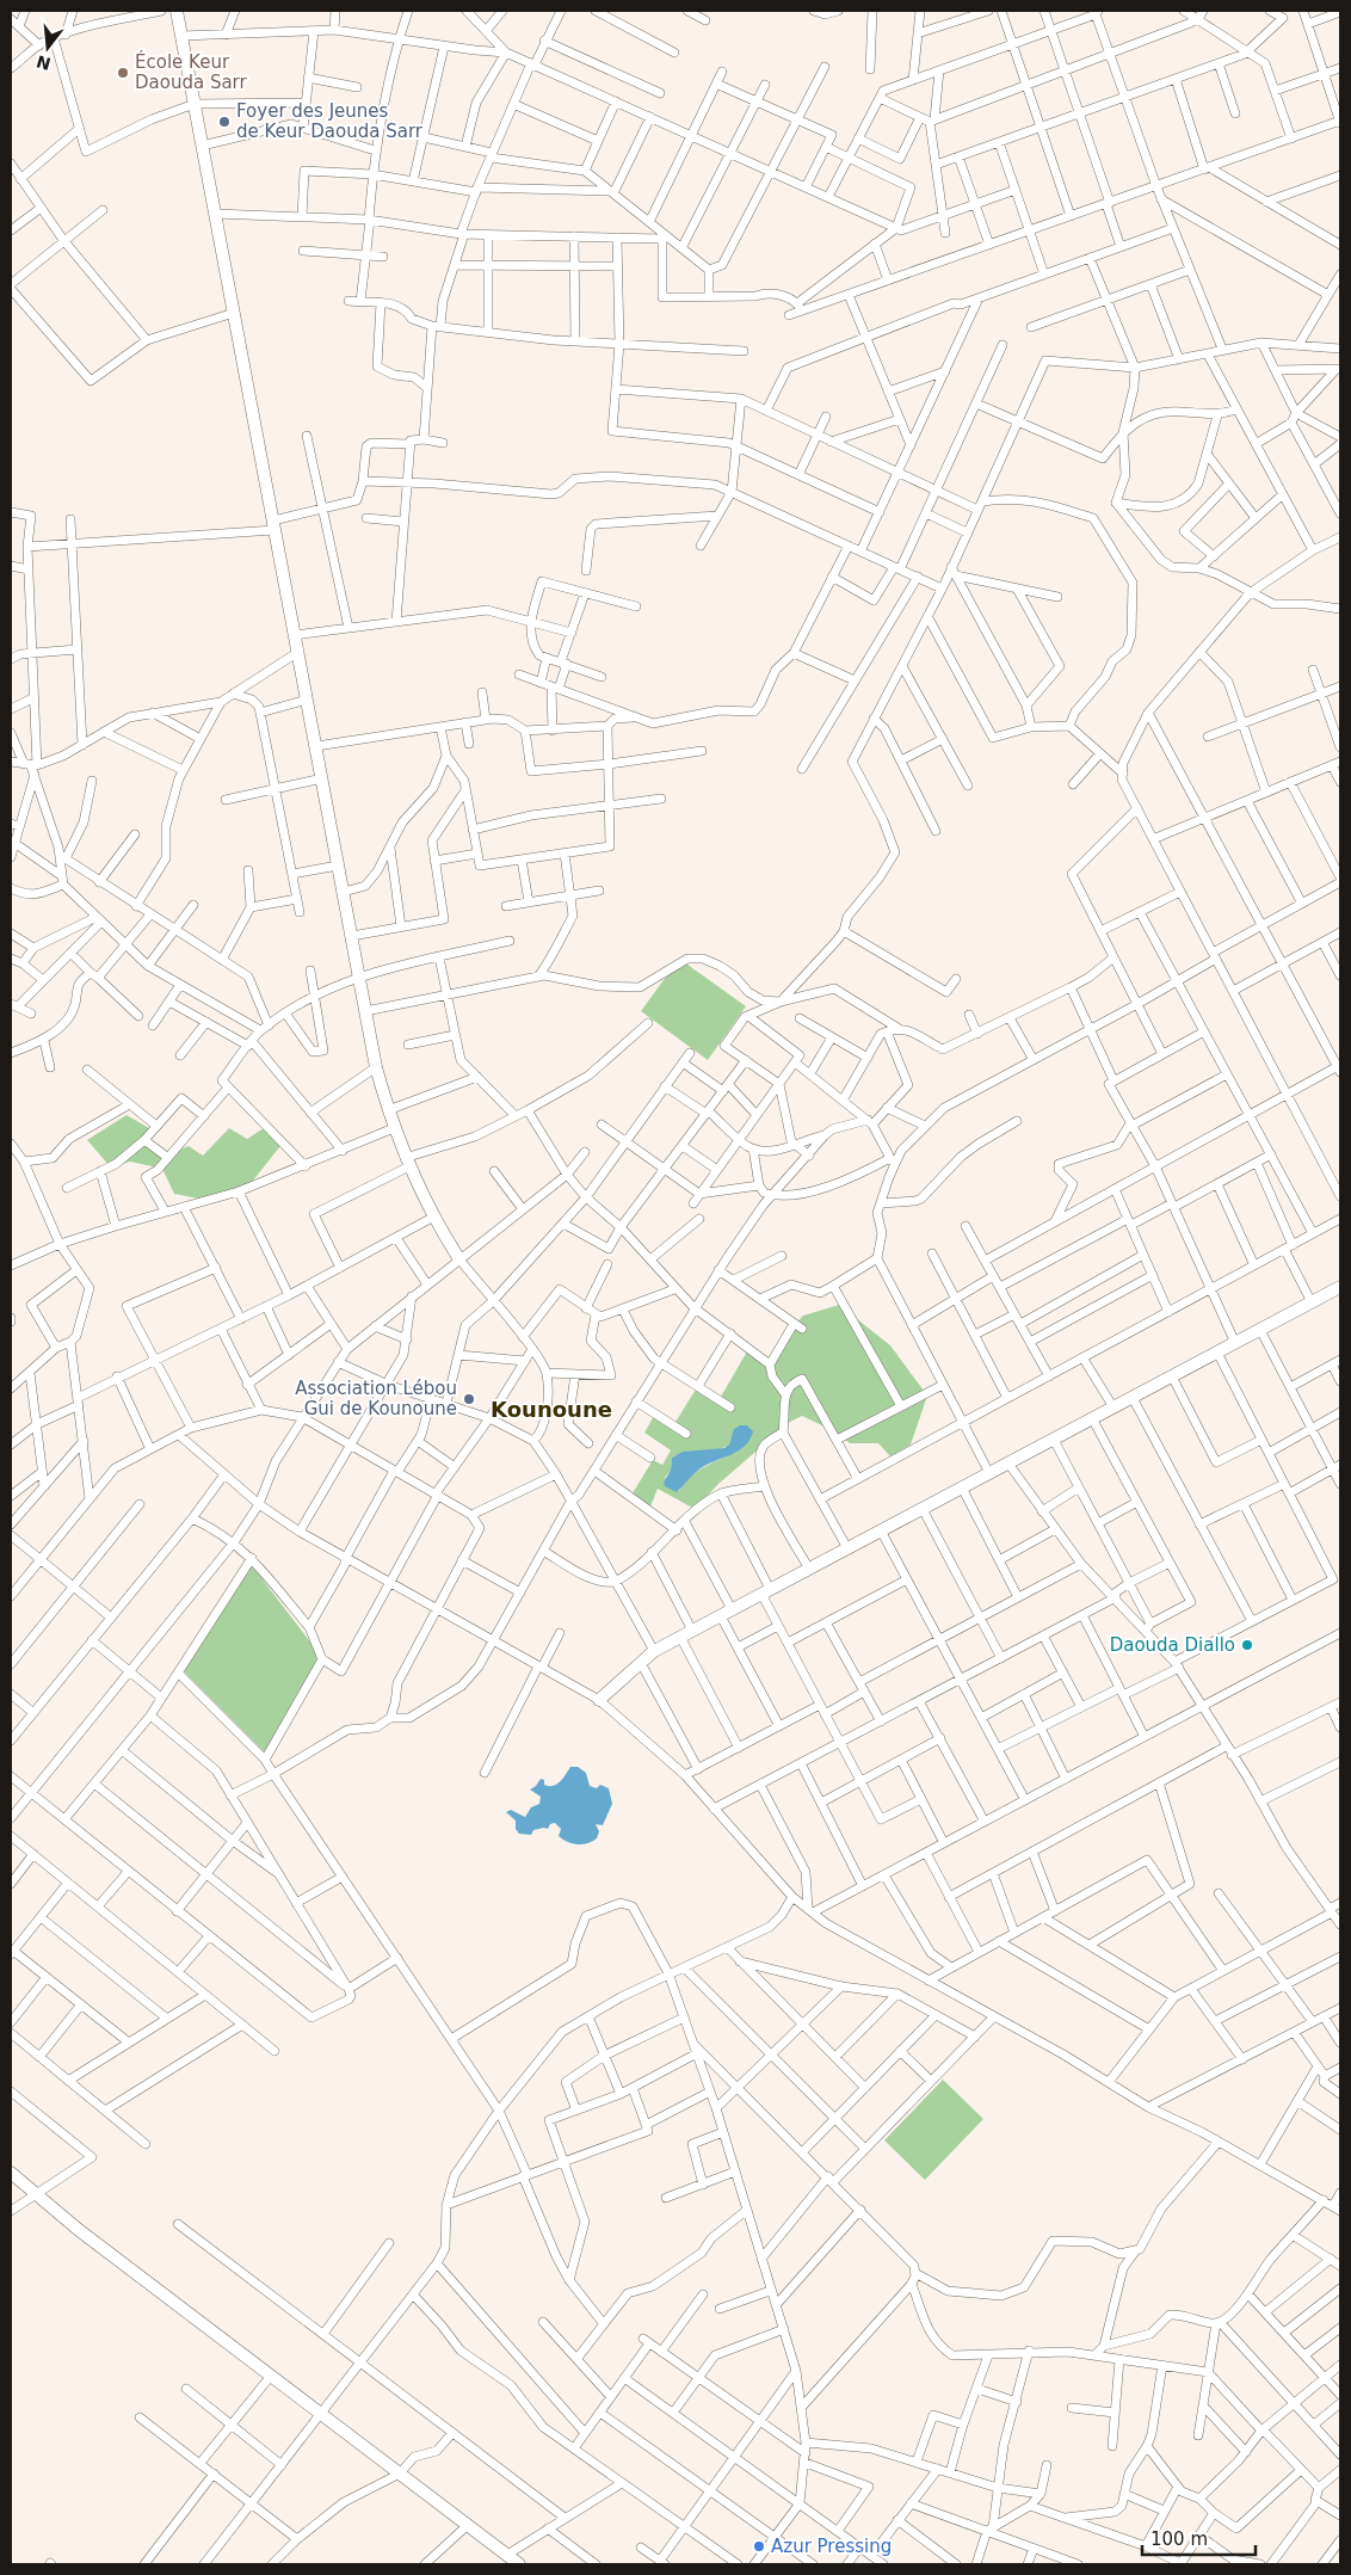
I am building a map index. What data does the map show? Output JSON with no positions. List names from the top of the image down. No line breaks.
{"districts":["Kounoune"],"places":["École Keur Daouda Sarr","Foyer des Jeunes de Keur Daouda Sarr","Association Lébou Gui de Kounoune","Daouda Diallo","Azur Pressing"],"scale_bar":"100 m","north":"bottom"}
